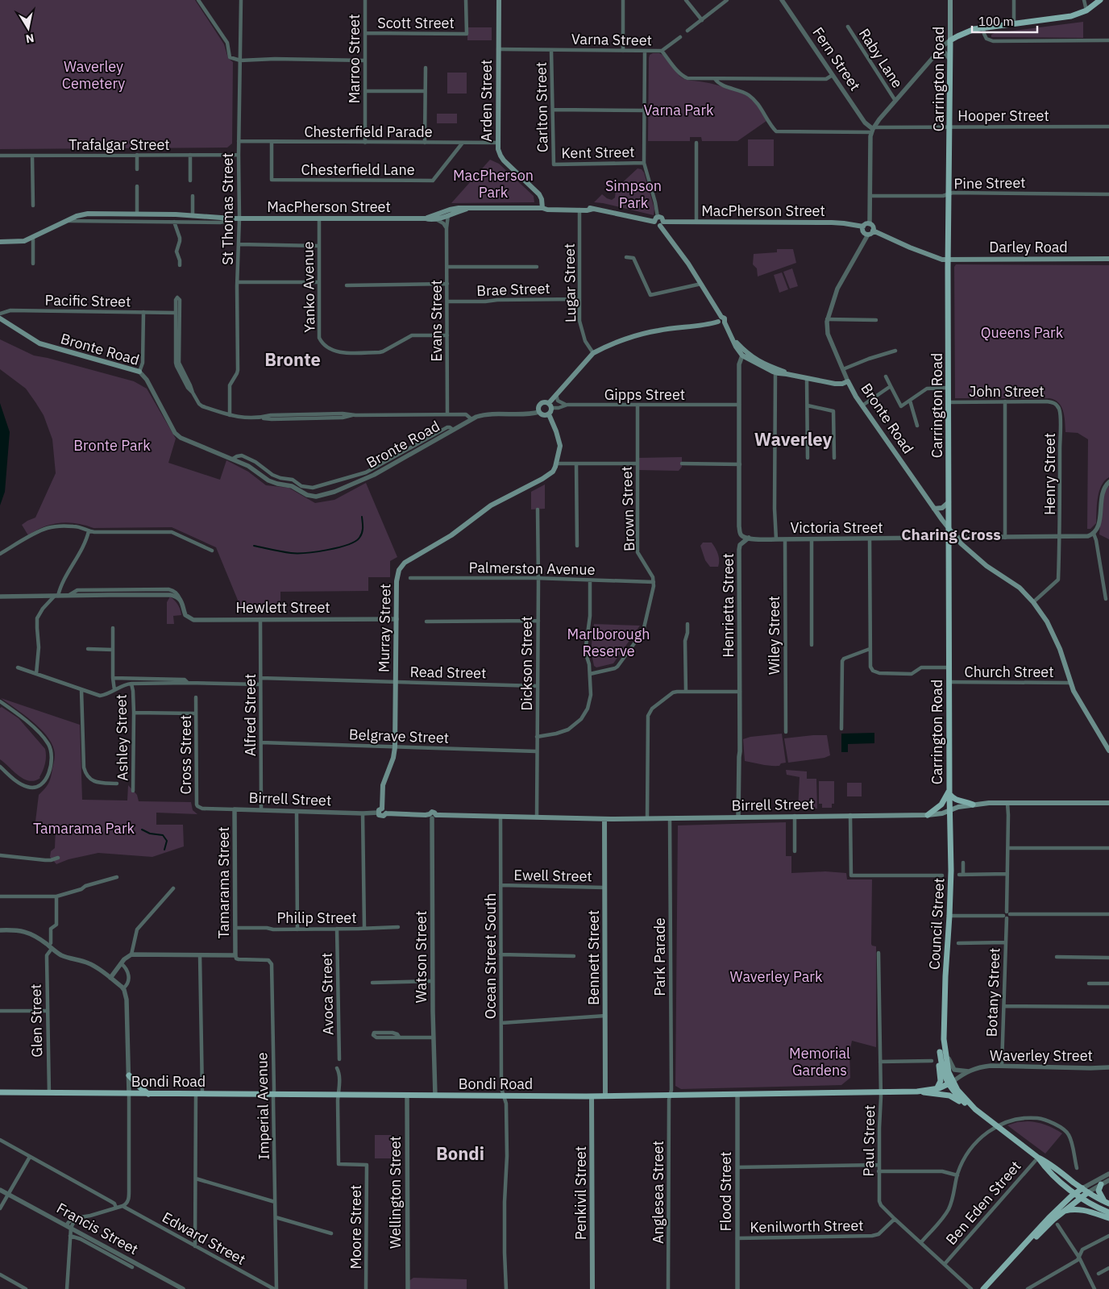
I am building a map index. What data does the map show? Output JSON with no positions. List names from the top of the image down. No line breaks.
{"streets":{"main road":["Carrington Road","Arden Street","MacPherson Street","Darley Road","Bronte Road","Murray Street","Birrell Street","Council Street","Bennett Street","Bondi Road","Penkivil Street"],"street":["Scott Street","Varna Street","Raby Lane","Marroo Street","Fern Street","Carlton Street","Hooper Street","Chesterfield Parade","Trafalgar Street","Kent Street","Chesterfield Lane","Pine Street","St Thomas Street","Lugar Street","Yanko Avenue","Brae Street","Pacific Street","Evans Street","John Street","Gipps Street","Henry Street","Brown Street","Victoria Street","Palmerston Avenue","Henrietta Street","Hewlett Street","Wiley Street","Dickson Street","Church Street","Read Street","Alfred Street","Belgrave Street","Ashley Street","Cross Street","Ewell Street","Tamarama Street","Philip Street","Ocean Street South","Watson Street","Park Parade","Botany Street","Avoca Street","Glen Street","Waverley Street","Imperial Avenue","Paul Street","Flood Street","Wellington Street","Anglesea Street","Ben Eden Street","Kenilworth Street","Moore Street","Francis Street","Edward Street"]},"crossings":[["Scott Street","Marroo Street"],["Varna Street","Fern Street"],["Varna Street","Arden Street"],["Varna Street","Carlton Street"],["Varna Street","Hooper Street"],["Marroo Street","Chesterfield Parade"],["Fern Street","Hooper Street"],["Carrington Road","Hooper Street"],["Carrington Road","Pine Street"],["Carrington Road","Darley Road"],["Carrington Road","Bronte Road"],["Carrington Road","John Street"],["Carrington Road","Victoria Street"],["Carrington Road","Church Street"],["Carrington Road","Birrell Street"],["Carrington Road","Council Street"],["Arden Street","Chesterfield Parade"],["Arden Street","MacPherson Street"],["Carlton Street","Kent Street"],["Chesterfield Parade","Chesterfield Lane"],["Chesterfield Parade","St Thomas Street"],["Trafalgar Street","St Thomas Street"],["MacPherson Street","St Thomas Street"],["MacPherson Street","Lugar Street"],["MacPherson Street","Yanko Avenue"],["MacPherson Street","Evans Street"],["MacPherson Street","Bronte Road"],["Lugar Street","Brae Street"],["Yanko Avenue","Evans Street"],["Brae Street","Evans Street"],["Bronte Road","Gipps Street"],["Bronte Road","Henry Street"],["Bronte Road","Victoria Street"],["Bronte Road","Henrietta Street"],["Bronte Road","Church Street"],["John Street","Henry Street"],["Gipps Street","Brown Street"],["Gipps Street","Henrietta Street"],["Henry Street","Victoria Street"],["Brown Street","Palmerston Avenue"],["Victoria Street","Henrietta Street"],["Victoria Street","Wiley Street"],["Palmerston Avenue","Dickson Street"],["Henrietta Street","Birrell Street"],["Hewlett Street","Murray Street"],["Hewlett Street","Alfred Street"],["Murray Street","Read Street"],["Murray Street","Belgrave Street"],["Murray Street","Birrell Street"],["Dickson Street","Read Street"],["Dickson Street","Belgrave Street"],["Dickson Street","Birrell Street"],["Read Street","Alfred Street"],["Alfred Street","Belgrave Street"],["Alfred Street","Birrell Street"],["Cross Street","Birrell Street"],["Birrell Street","Tamarama Street"],["Birrell Street","Council Street"],["Birrell Street","Ocean Street South"],["Birrell Street","Watson Street"],["Birrell Street","Park Parade"],["Birrell Street","Bennett Street"],["Ewell Street","Ocean Street South"],["Ewell Street","Bennett Street"],["Tamarama Street","Philip Street"],["Tamarama Street","Imperial Avenue"],["Philip Street","Avoca Street"],["Council Street","Waverley Street"],["Council Street","Bondi Road"],["Ocean Street South","Bondi Road"],["Watson Street","Bondi Road"],["Park Parade","Bondi Road"],["Park Parade","Anglesea Street"],["Bennett Street","Bondi Road"],["Botany Street","Waverley Street"],["Glen Street","Bondi Road"],["Waverley Street","Bondi Road"],["Bondi Road","Imperial Avenue"],["Bondi Road","Paul Street"],["Bondi Road","Flood Street"],["Bondi Road","Wellington Street"],["Bondi Road","Anglesea Street"],["Bondi Road","Penkivil Street"],["Bondi Road","Moore Street"],["Imperial Avenue","Edward Street"],["Paul Street","Ben Eden Street"],["Paul Street","Kenilworth Street"],["Flood Street","Kenilworth Street"]],"districts":["Bronte","Waverley","Charing Cross","Bondi"],"parks":["Waverley Cemetery","Varna Park","MacPherson Park","Simpson Park","Queens Park","Bronte Park","Marlborough Reserve","Tamarama Park","Waverley Park","Memorial Gardens"],"scale_bar":"100 m","north":"bottom"}
